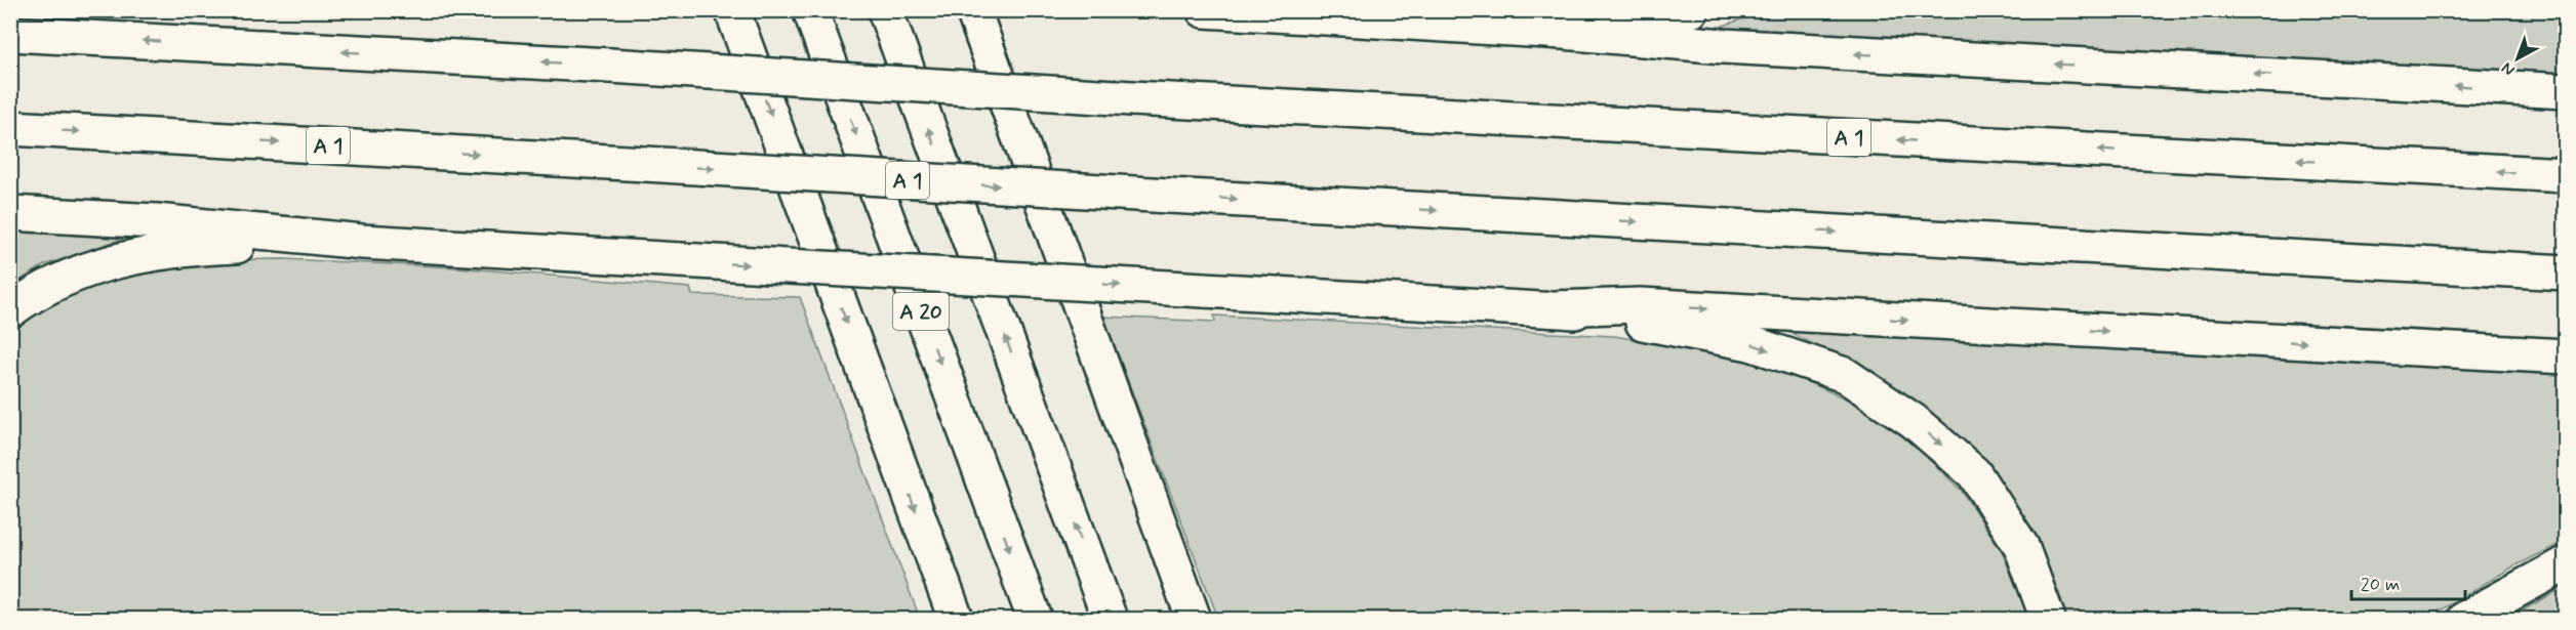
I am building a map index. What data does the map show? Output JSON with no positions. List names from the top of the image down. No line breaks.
{"streets":{"highway":["A 1","A 20"]},"scale_bar":"20 m","north":"bottom left"}
